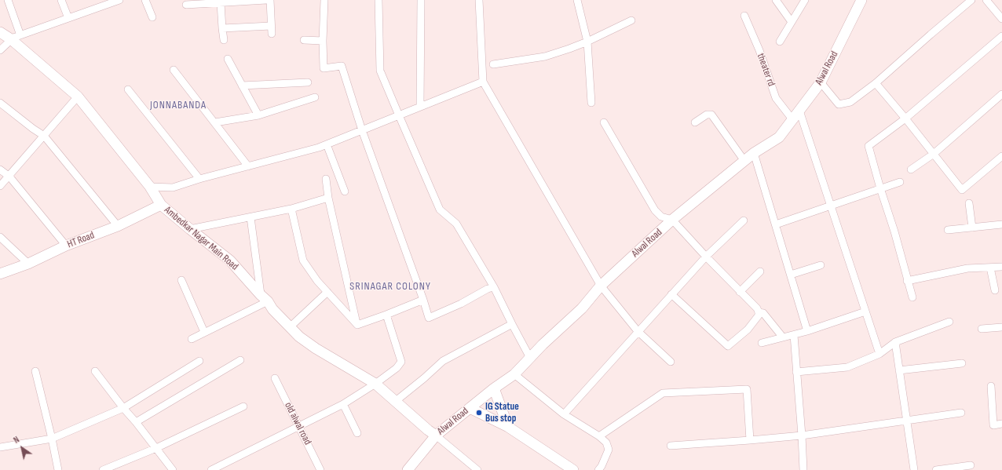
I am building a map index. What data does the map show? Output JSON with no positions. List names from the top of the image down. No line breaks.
{"streets":{"main road":["Alwal Road","Ambedkar Nagar Main Road","HT Road"],"street":["theater rd","old alwal road"]},"crossings":[["Alwal Road","theater rd"],["Alwal Road","Ambedkar Nagar Main Road"],["Ambedkar Nagar Main Road","HT Road"]],"districts":["JONNABANDA","SRINAGAR COLONY"],"places":["IG Statue Bus stop"],"north":"top left"}
